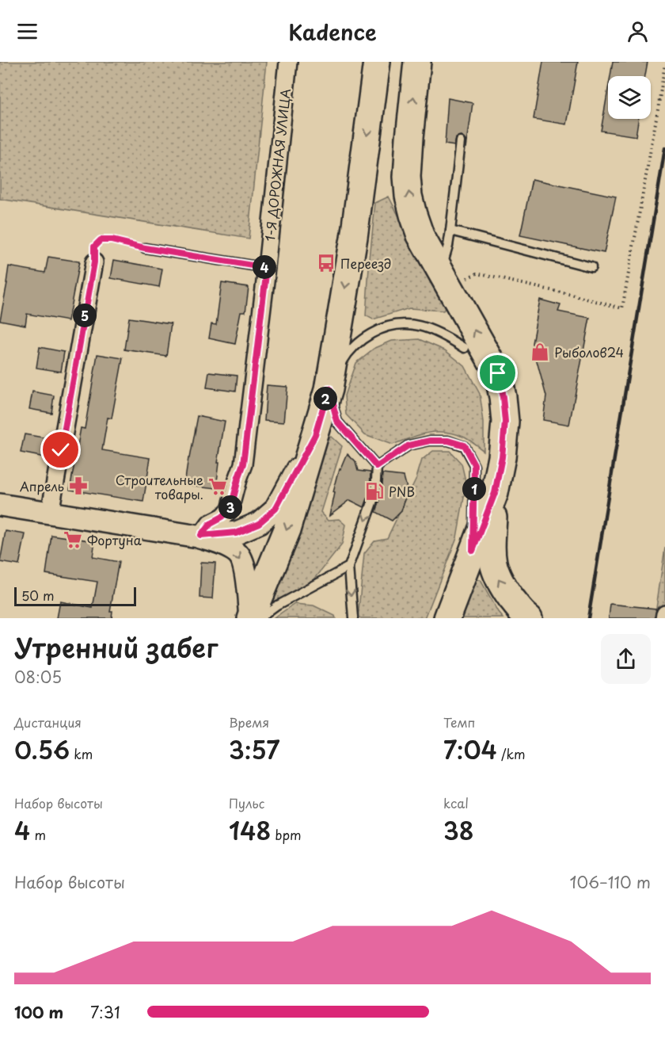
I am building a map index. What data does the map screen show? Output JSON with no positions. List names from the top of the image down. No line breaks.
{"streets":{"street":["1-Я ДОРОЖНАЯ УЛИЦА"]},"places":{"bus stop":["Переезд"],"shop":["Рыболов24"],"pharmacy":["Апрель"],"supermarket":["Строительные товары.","Фортуна"],"fuel station":["PNB"]},"scale_bar":"50 m","page":{"header":"Kadence","pins":["4","5","2","1","3"],"scale":"50 m","heading":["Утренний забег","08:05"],"stats":[["Дистанция","0.56 km"],["Время","3:57"],["Темп","7:04 /km"],["Набор высоты","4 m"],["Пульс","148 bpm"],["kcal","38"]],"chart":["Набор высоты","106–110 m"],"list":[{"name":"100 m","note":"7:31"}]}}
